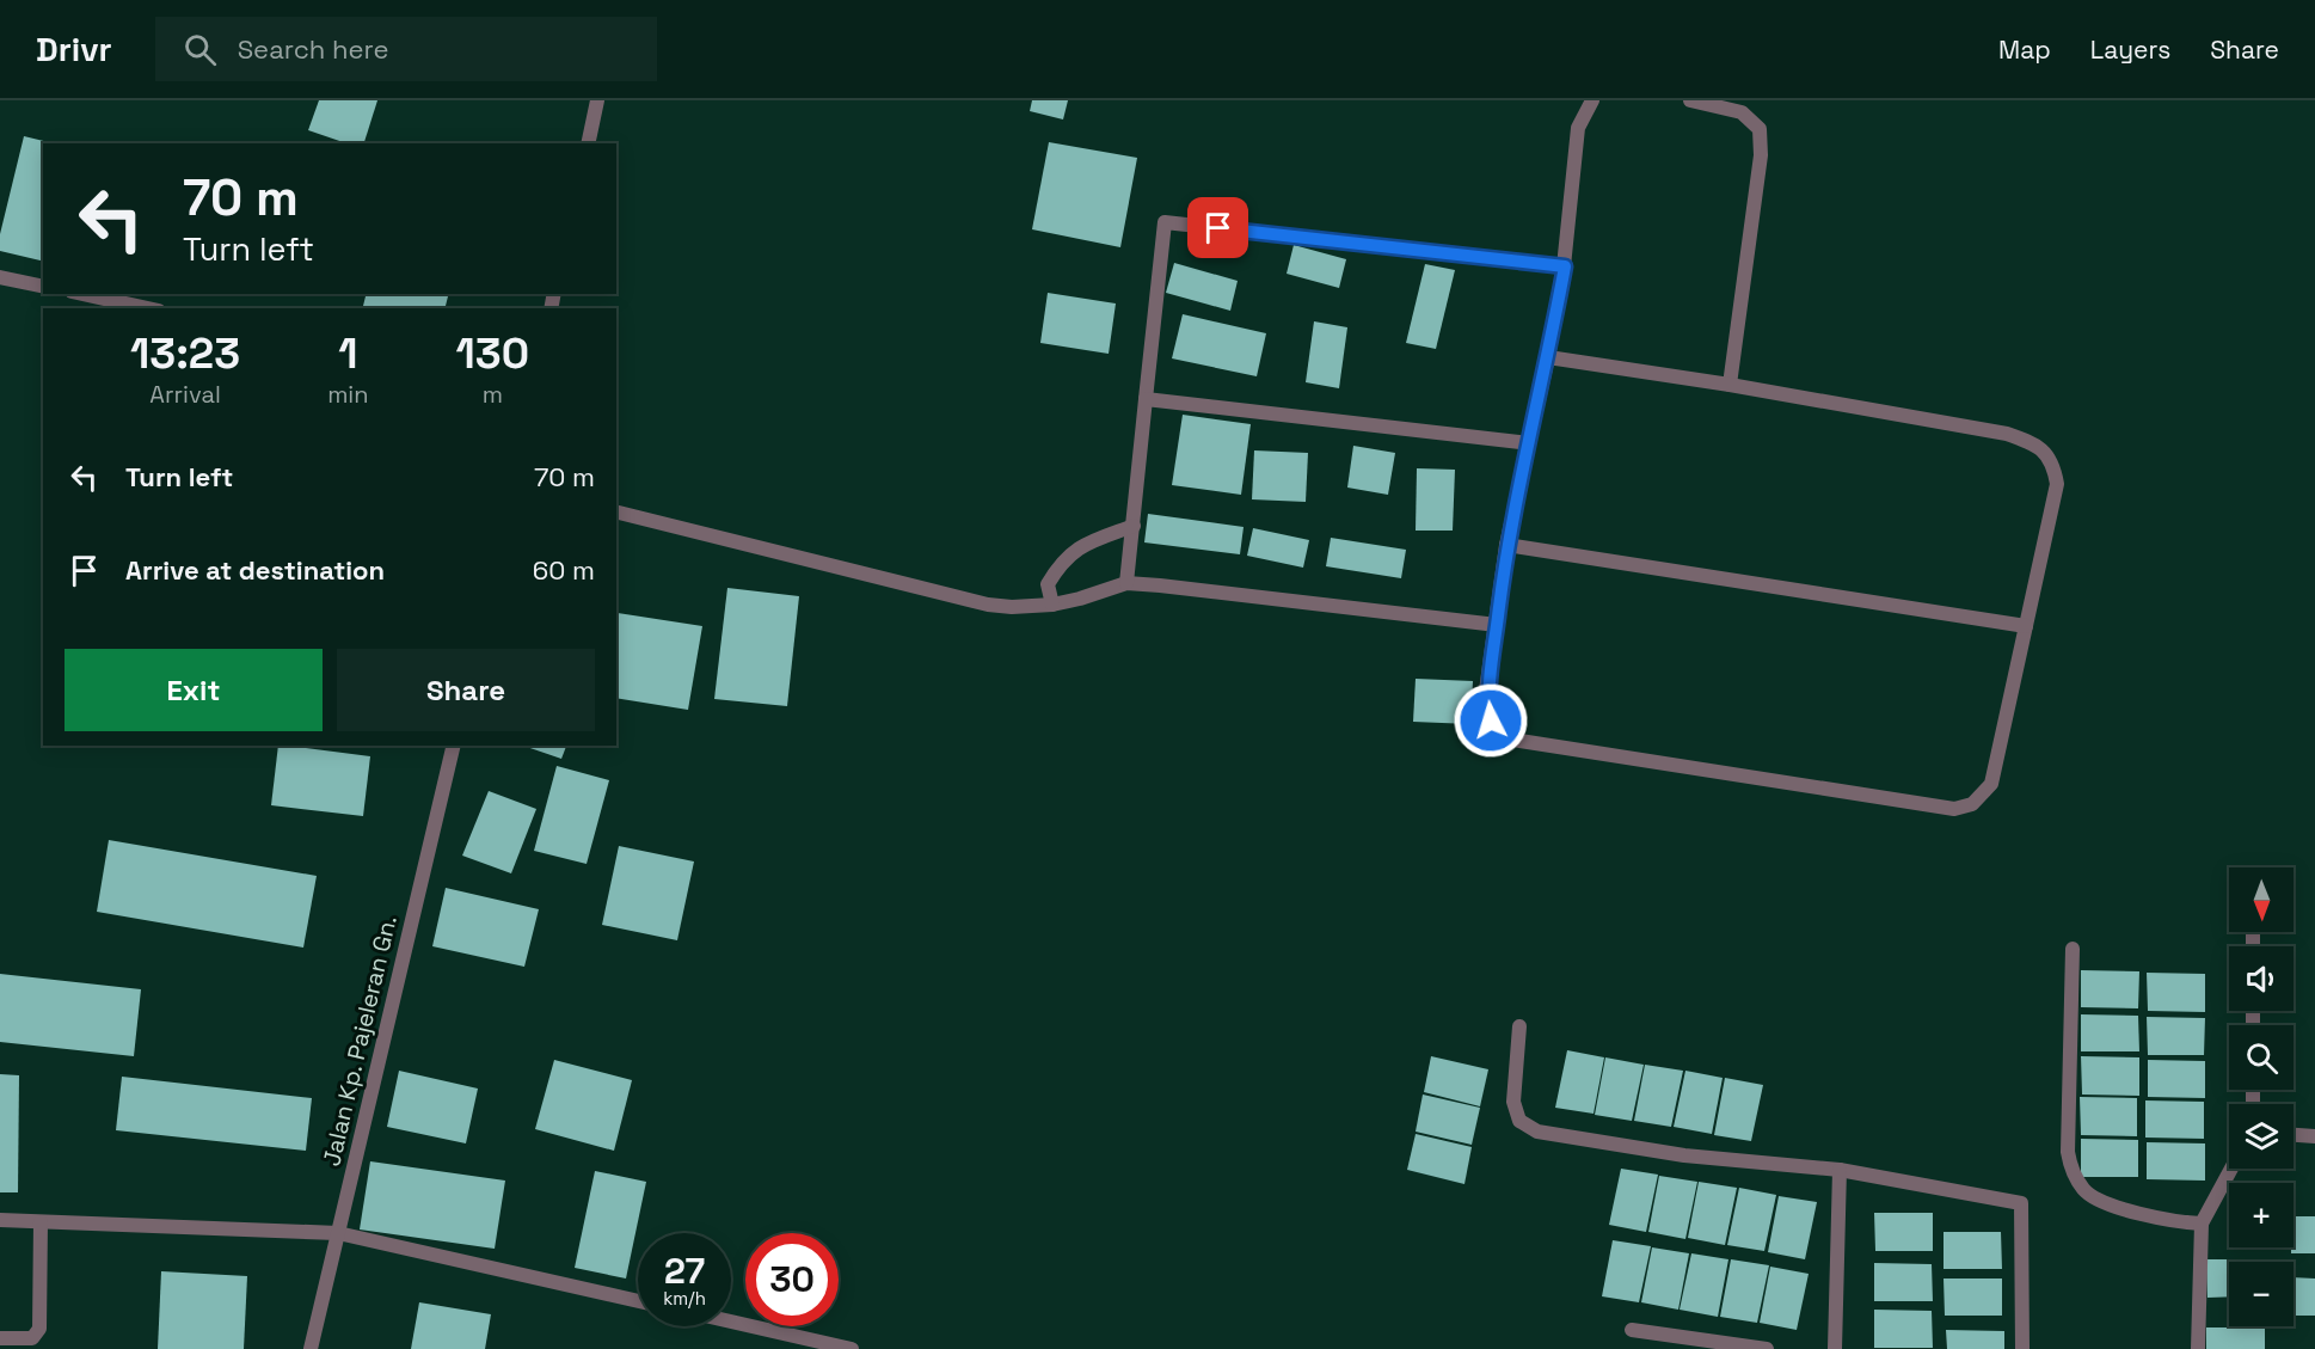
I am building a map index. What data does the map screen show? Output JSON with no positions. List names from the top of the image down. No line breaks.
{"streets":{"street":["Jalan Kp. Pajeleran Gn."]},"north":"bottom","page":{"header":"Drivr","search":"Search here","nav":["Map","Layers","Share"],"turn":["70 m","Turn left"],"eta":["13:23","Arrival","1","min","130","m"],"list":[{"name":"Turn left","value":"70 m"},{"name":"Arrive at destination","value":"60 m"}],"buttons":["Exit","Share"],"map_buttons":["+","−"],"speed":"27 km/h","limit":"30"}}
